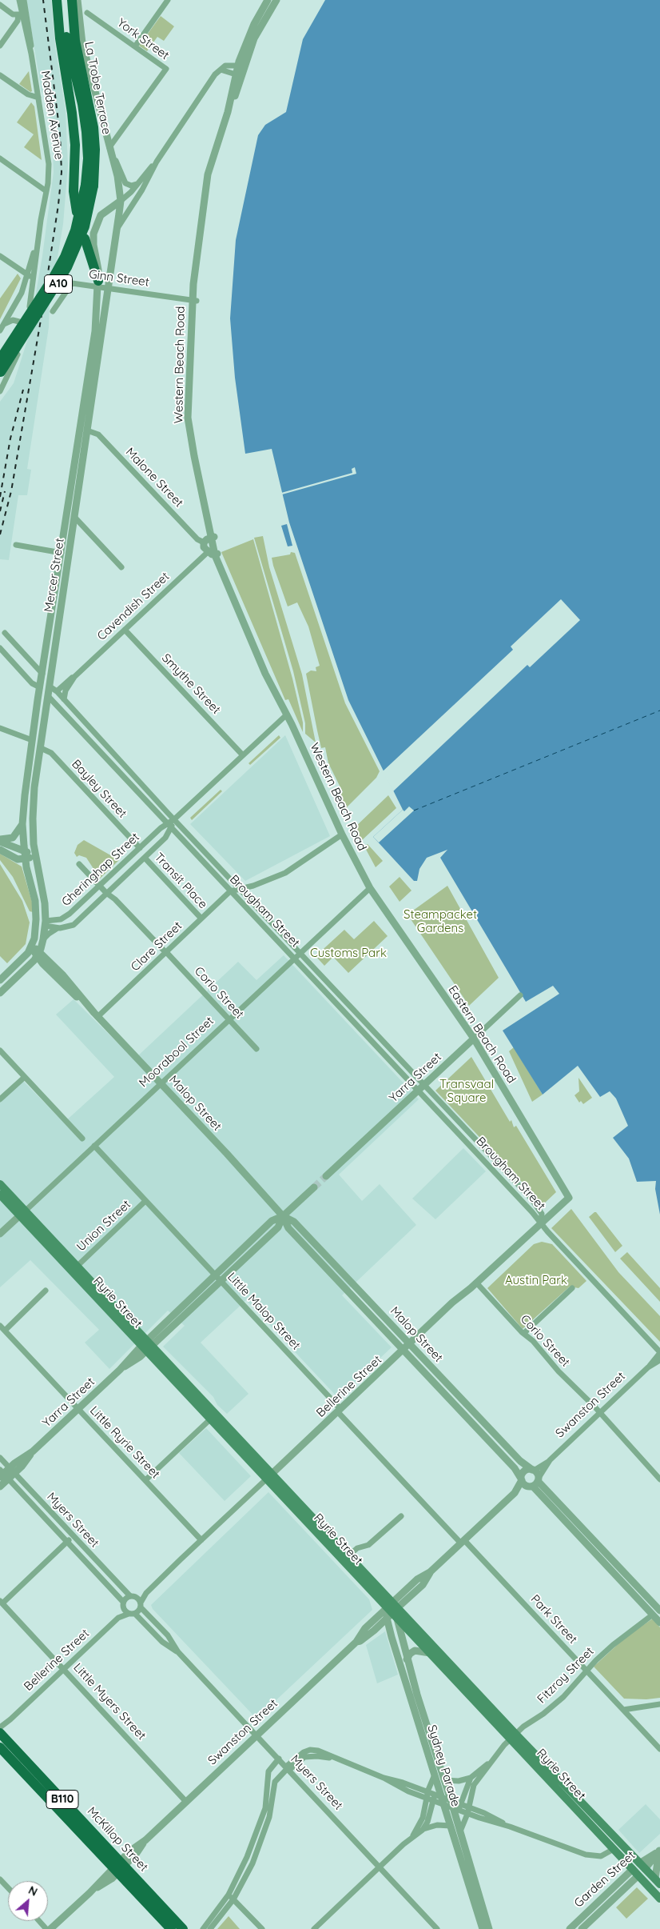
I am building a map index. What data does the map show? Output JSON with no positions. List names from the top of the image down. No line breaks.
{"streets":{"highway":["La Trobe Terrace","A10","B110","McKillop Street"],"main road":["Ryrie Street","Garden Street"],"street":["York Street","Madden Avenue","Ginn Street","Western Beach Road","Malone Street","Mercer Street","Cavendish Street","Smythe Street","Bayley Street","Gheringhap Street","Transit Place","Brougham Street","Clare Street","Corio Street","Eastern Beach Road","Moorabool Street","Yarra Street","Malop Street","Union Street","Little Malop Street","Bellerine Street","Swanston Street","Little Ryrie Street","Myers Street","Park Street","Fitzroy Street","Little Myers Street","Sydney Parade"]},"crossings":[["York Street","Mercer Street"],["Ginn Street","Western Beach Road"],["Ginn Street","Mercer Street"],["Western Beach Road","Cavendish Street"],["Western Beach Road","Gheringhap Street"],["Western Beach Road","Eastern Beach Road"],["Western Beach Road","Moorabool Street"],["Malone Street","Mercer Street"],["Mercer Street","Bayley Street"],["Mercer Street","Gheringhap Street"],["Mercer Street","Brougham Street"],["Cavendish Street","Smythe Street"],["Cavendish Street","Brougham Street"],["Smythe Street","Gheringhap Street"],["Bayley Street","Gheringhap Street"],["Gheringhap Street","Transit Place"],["Gheringhap Street","Brougham Street"],["Gheringhap Street","Corio Street"],["Transit Place","Clare Street"],["Brougham Street","Clare Street"],["Brougham Street","Moorabool Street"],["Brougham Street","Yarra Street"],["Brougham Street","Bellerine Street"],["Clare Street","Corio Street"],["Clare Street","Malop Street"],["Corio Street","Moorabool Street"],["Corio Street","Bellerine Street"],["Corio Street","Swanston Street"],["Eastern Beach Road","Moorabool Street"],["Eastern Beach Road","Yarra Street"],["Eastern Beach Road","Bellerine Street"],["Moorabool Street","Malop Street"],["Moorabool Street","Ryrie Street"],["Moorabool Street","Little Malop Street"],["Yarra Street","Malop Street"],["Yarra Street","Ryrie Street"],["Yarra Street","Little Malop Street"],["Yarra Street","Little Ryrie Street"],["Yarra Street","Myers Street"],["Malop Street","Bellerine Street"],["Malop Street","Swanston Street"],["Union Street","Ryrie Street"],["Union Street","Little Malop Street"],["Ryrie Street","Bellerine Street"],["Ryrie Street","Swanston Street"],["Ryrie Street","Fitzroy Street"],["Ryrie Street","Sydney Parade"],["Ryrie Street","Garden Street"],["Little Malop Street","Bellerine Street"],["Little Malop Street","Swanston Street"],["Little Malop Street","Park Street"],["Bellerine Street","Little Ryrie Street"],["Bellerine Street","Myers Street"],["Bellerine Street","Little Myers Street"],["Bellerine Street","McKillop Street"],["Swanston Street","Myers Street"],["Swanston Street","Park Street"],["Swanston Street","Little Myers Street"],["Swanston Street","Sydney Parade"],["Swanston Street","McKillop Street"],["Park Street","Fitzroy Street"],["Fitzroy Street","Sydney Parade"]],"parks":["Steampacket Gardens","Customs Park","Transvaal Square","Austin Park"],"north":"top right"}
